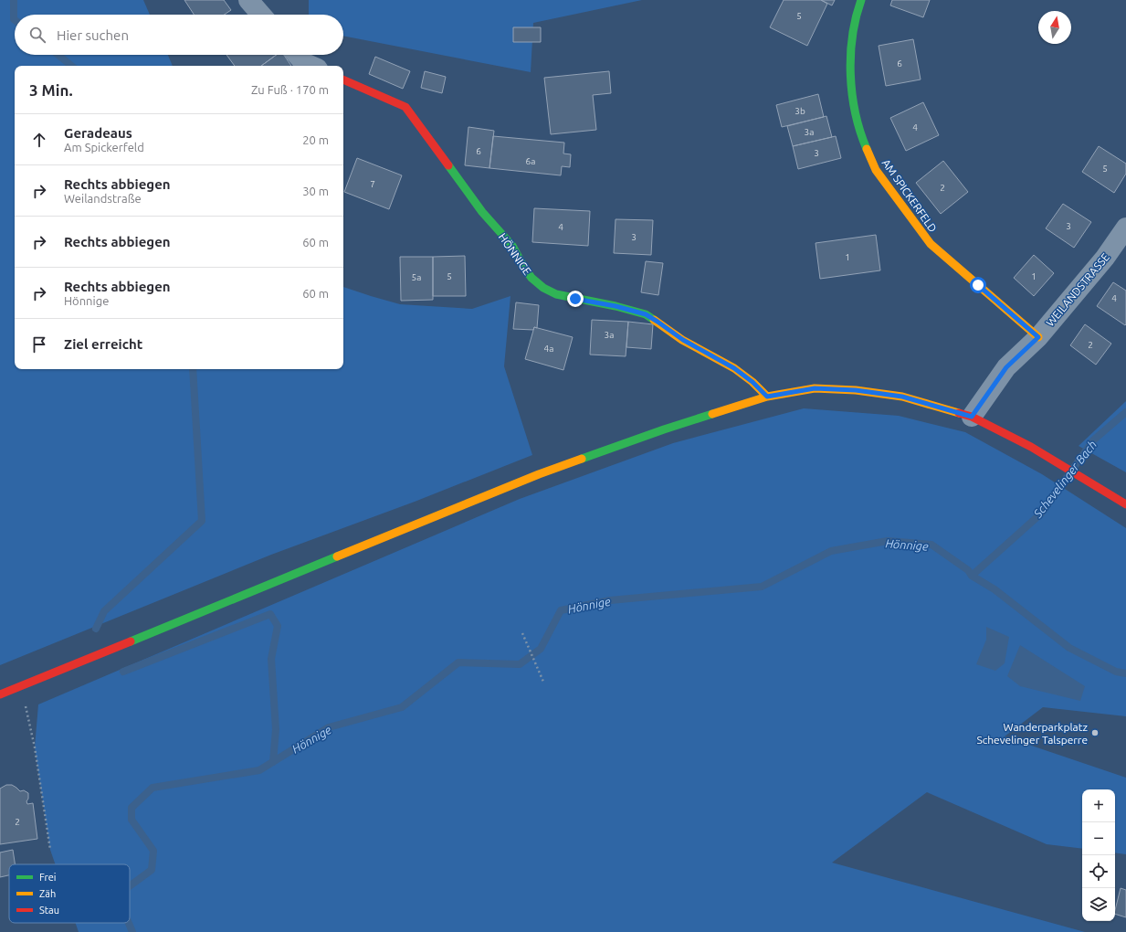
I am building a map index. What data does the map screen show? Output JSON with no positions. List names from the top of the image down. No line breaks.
{"streets":{"main road":["AM SPICKERFELD","HÖNNIGE"],"street":["WEILANDSTRASSE"]},"crossings":[["AM SPICKERFELD","WEILANDSTRASSE"]],"water":["Schevelinger Bach","Hönnige"],"places":["Wanderparkplatz Schevelinger Talsperre"],"house_numbers":["5","6","3b","4","3a","6","3","6a","5","7","2","3","4","3","1","5","1","5a","4","3a","2","4a","2"],"legend":["Frei","Zäh","Stau"],"north":"top","page":{"search":"Hier suchen","heading":["3 Min.","Zu Fuß · 170 m"],"list":[["Geradeaus","Am Spickerfeld","20 m"],["Rechts abbiegen","Weilandstraße","30 m"],["Rechts abbiegen","60 m"],["Rechts abbiegen","Hönnige","60 m"],"Ziel erreicht"],"map_buttons":["+","−"]}}
